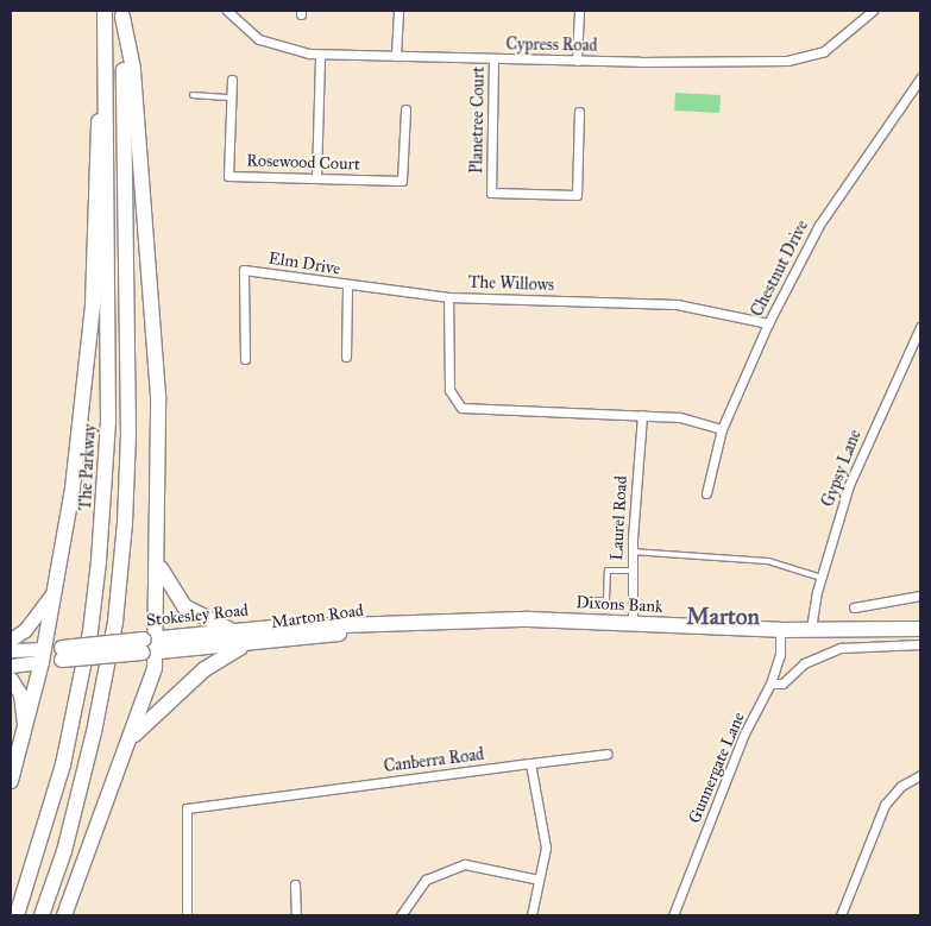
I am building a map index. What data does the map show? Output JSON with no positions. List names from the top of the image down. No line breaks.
{"streets":{"highway":["The Parkway","Dixons Bank","Stokesley Road","Marton Road"],"street":["Cypress Road","Planetree Court","Rosewood Court","Elm Drive","Chestnut Drive","The Willows","Gypsy Lane","Laurel Road","Canberra Road","Gunnergate Lane"]},"crossings":[["Cypress Road","Planetree Court"],["Elm Drive","The Willows"],["Chestnut Drive","The Willows"],["The Willows","Laurel Road"],["Gypsy Lane","Dixons Bank"],["Laurel Road","Dixons Bank"],["Dixons Bank","Marton Road"],["Dixons Bank","Gunnergate Lane"],["Stokesley Road","Marton Road"]],"districts":["Marton"]}
